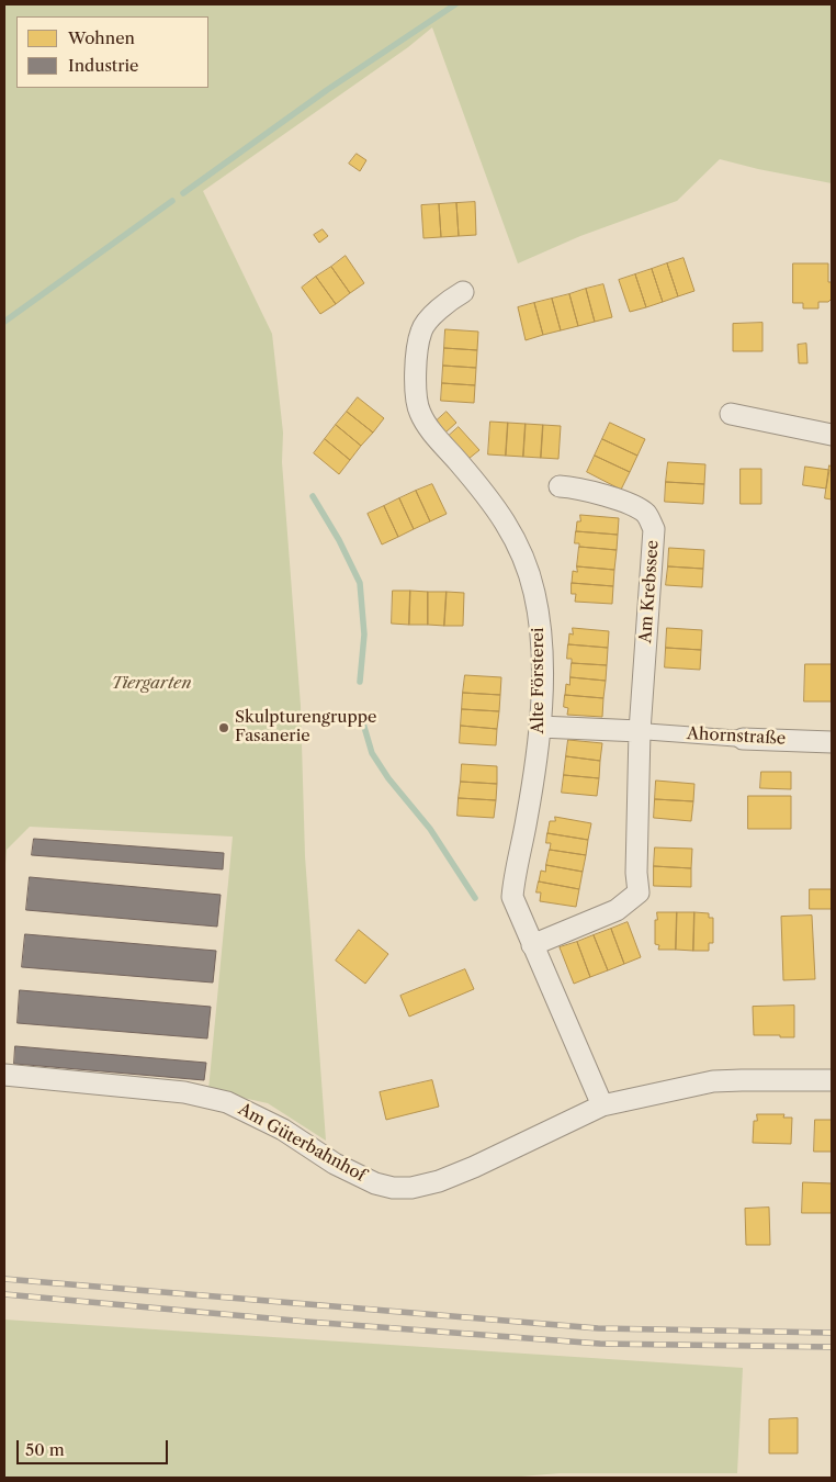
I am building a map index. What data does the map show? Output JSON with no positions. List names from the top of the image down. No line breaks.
{"streets":{"street":["Am Krebssee","Alte Försterei","Ahornstraße","Am Güterbahnhof"]},"crossings":[["Am Krebssee","Alte Försterei"],["Am Krebssee","Ahornstraße"],["Alte Försterei","Am Güterbahnhof"]],"parks":["Tiergarten"],"places":["Skulpturengruppe Fasanerie"],"legend":["Wohnen","Industrie"],"scale_bar":"50 m"}
